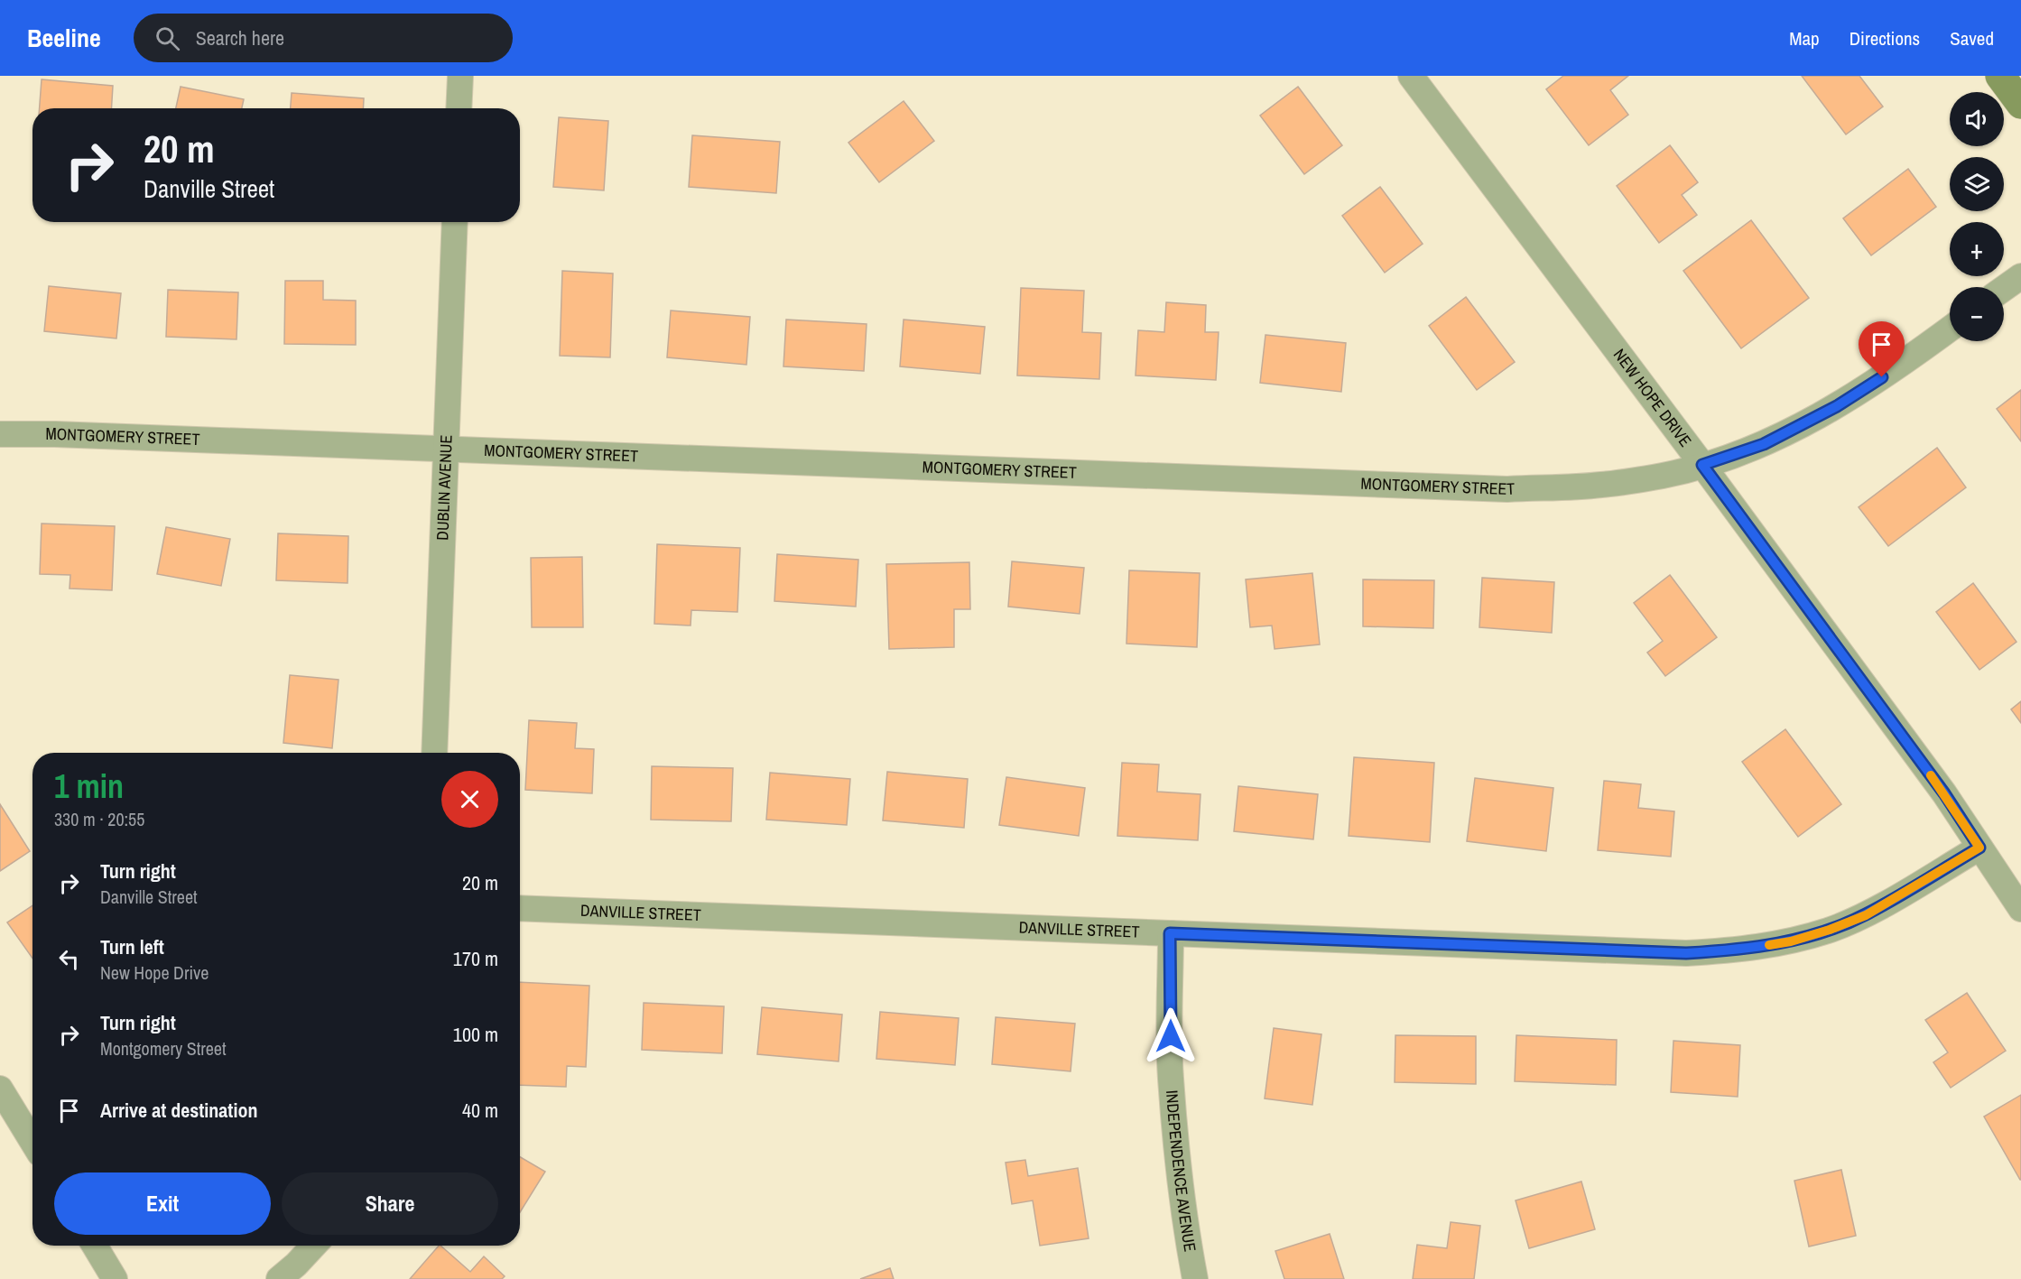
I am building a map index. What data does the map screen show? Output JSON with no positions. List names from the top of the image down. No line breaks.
{"streets":{"street":["NEW HOPE DRIVE","MONTGOMERY STREET","DUBLIN AVENUE","DANVILLE STREET","INDEPENDENCE AVENUE"]},"crossings":[["NEW HOPE DRIVE","MONTGOMERY STREET"],["NEW HOPE DRIVE","DANVILLE STREET"],["MONTGOMERY STREET","DUBLIN AVENUE"],["DANVILLE STREET","INDEPENDENCE AVENUE"]],"page":{"header":"Beeline","search":"Search here","nav":["Map","Directions","Saved"],"map_buttons":["+","−"],"turn":["20 m","Danville Street"],"heading":["1 min","330 m · 20:55"],"list":[{"name":"Turn right","note":"Danville Street","value":"20 m"},{"name":"Turn left","note":"New Hope Drive","value":"170 m"},{"name":"Turn right","note":"Montgomery Street","value":"100 m"},{"name":"Arrive at destination","value":"40 m"}],"buttons":["Exit","Share"]}}
